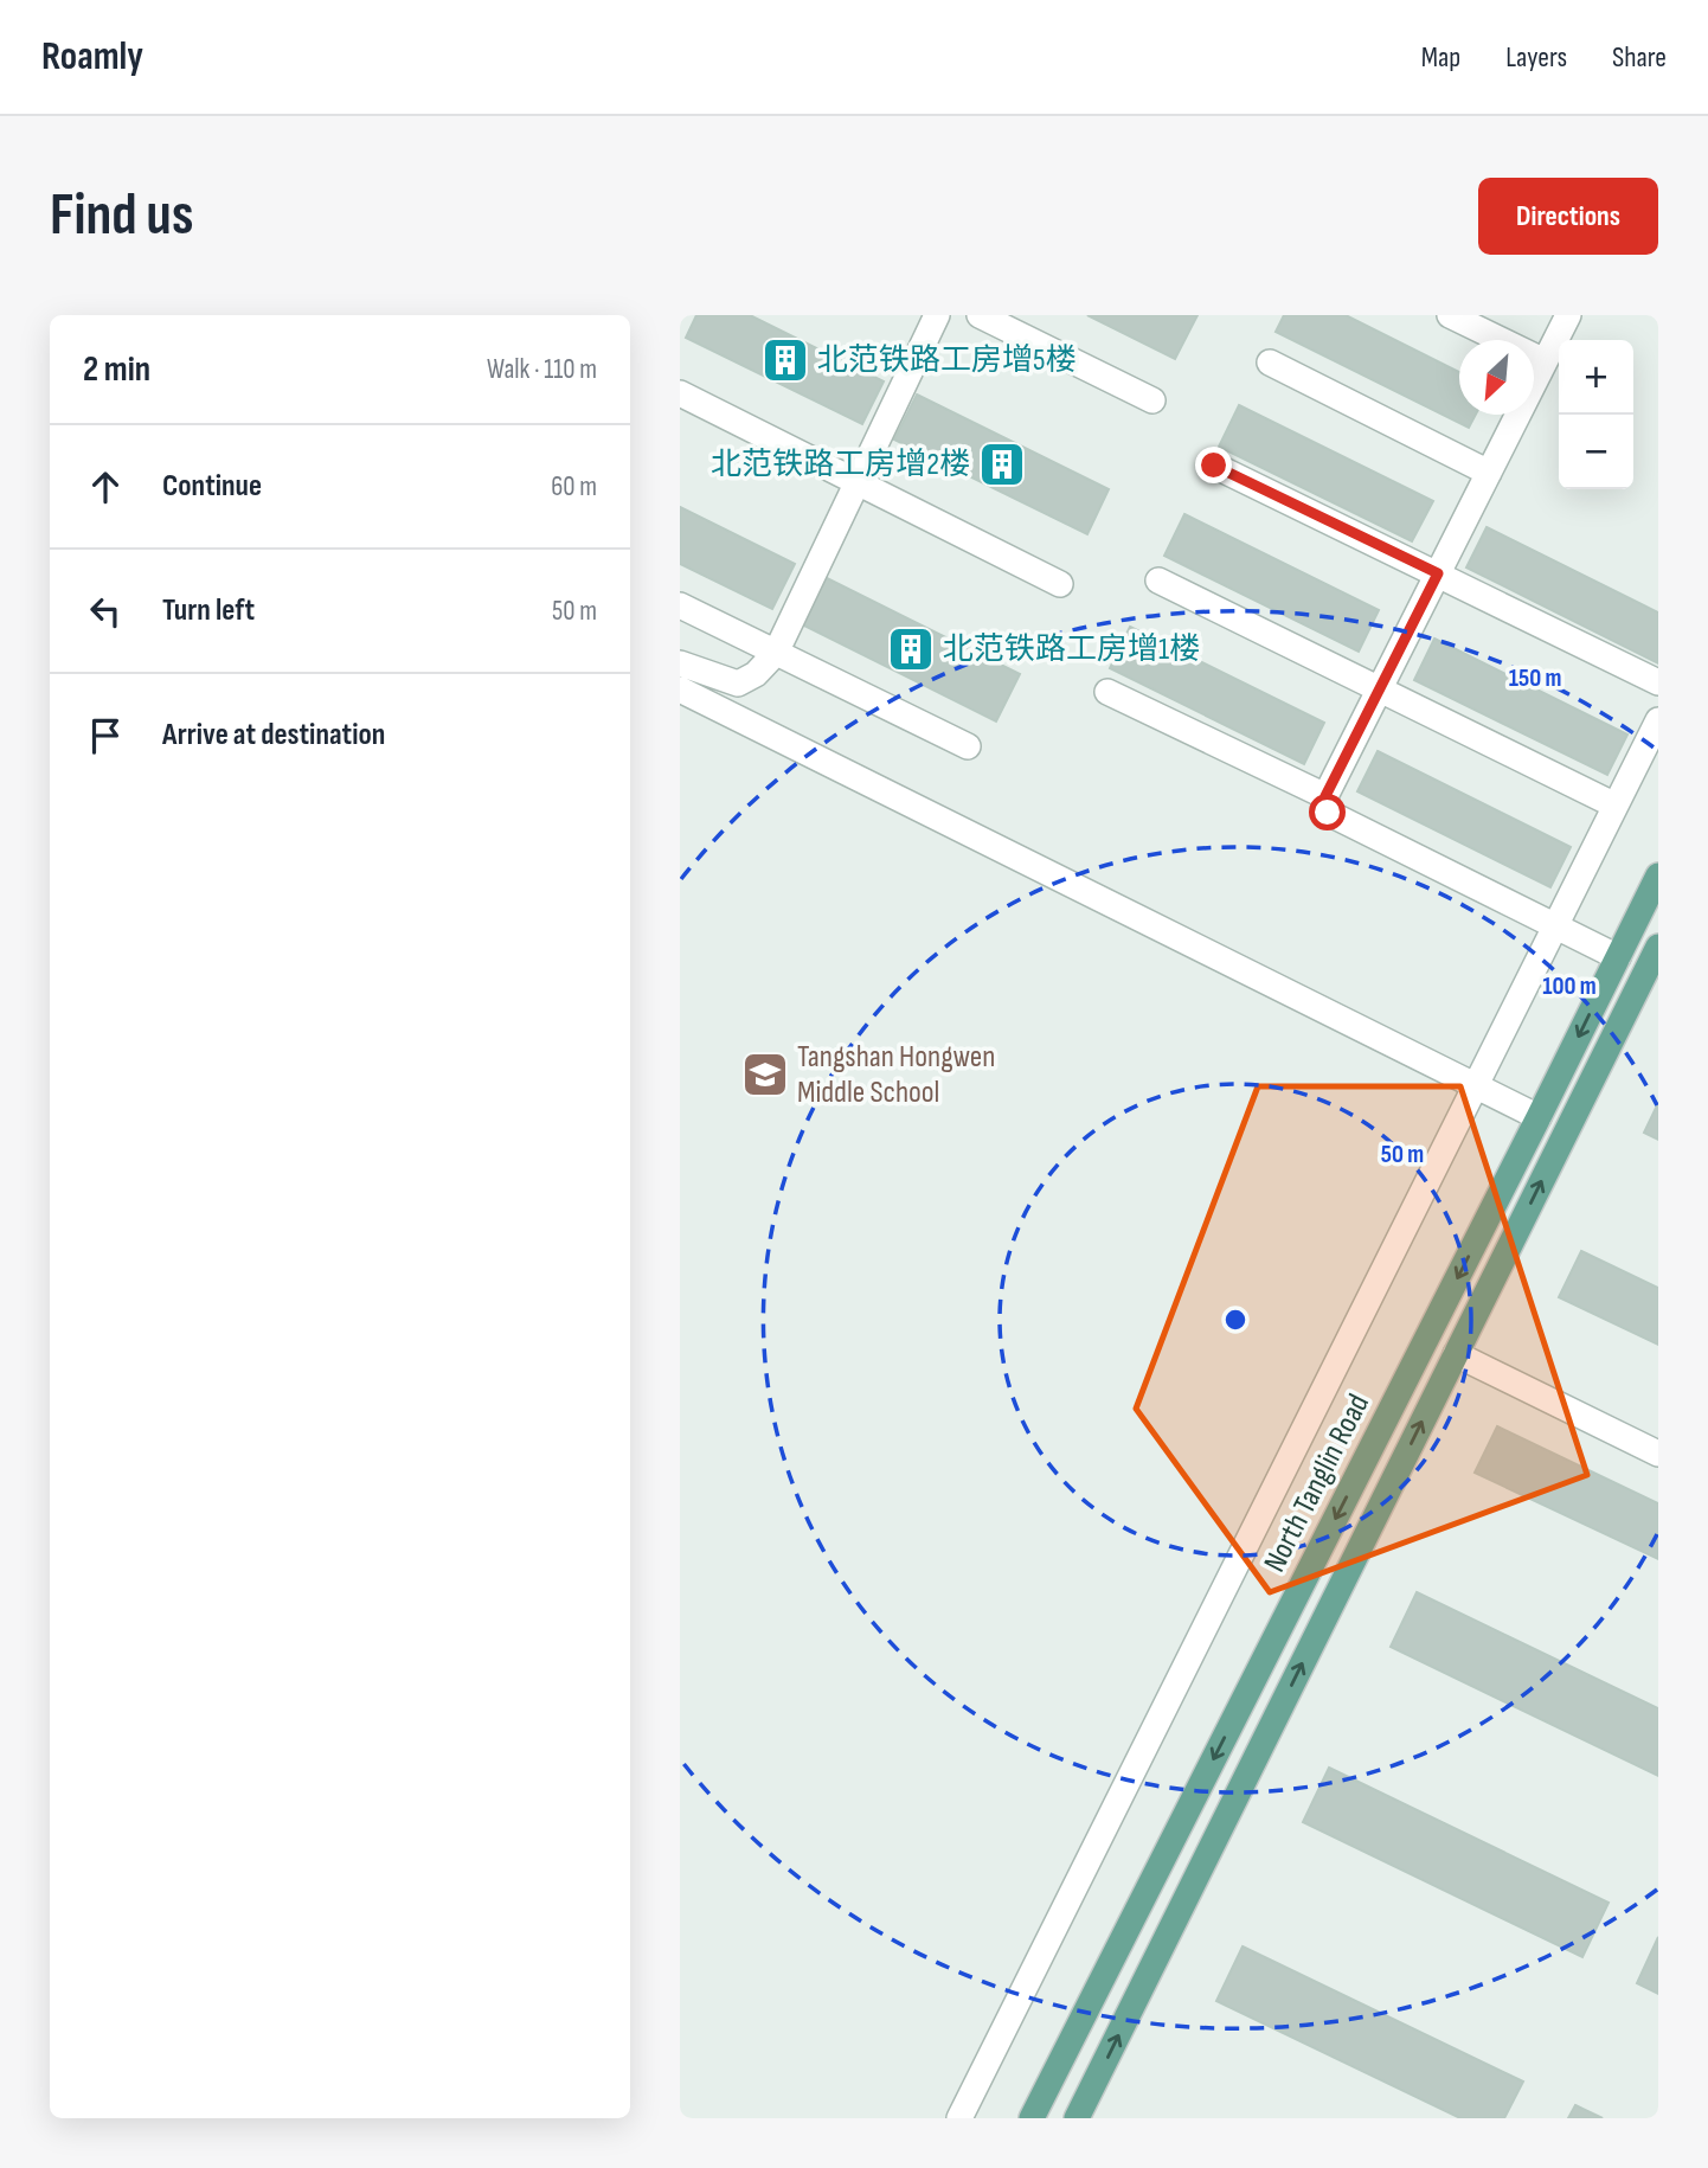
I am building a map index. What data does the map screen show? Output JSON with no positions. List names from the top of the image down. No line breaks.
{"streets":{"main road":["North Tanglin Road"]},"places":{"building":["北范铁路工房增5楼","北范铁路工房增2楼","北范铁路工房增1楼"],"school or university":["Tangshan Hongwen Middle School"]},"north":"bottom left","page":{"header":"Roamly","nav":["Map","Layers","Share"],"buttons":"Directions","title":"Find us","heading":["2 min","Walk · 110 m"],"map_buttons":["+","−"],"list":[["Continue","60 m"],["Turn left","50 m"],"Arrive at destination"]},"rings":["150 m","100 m","50 m"]}
